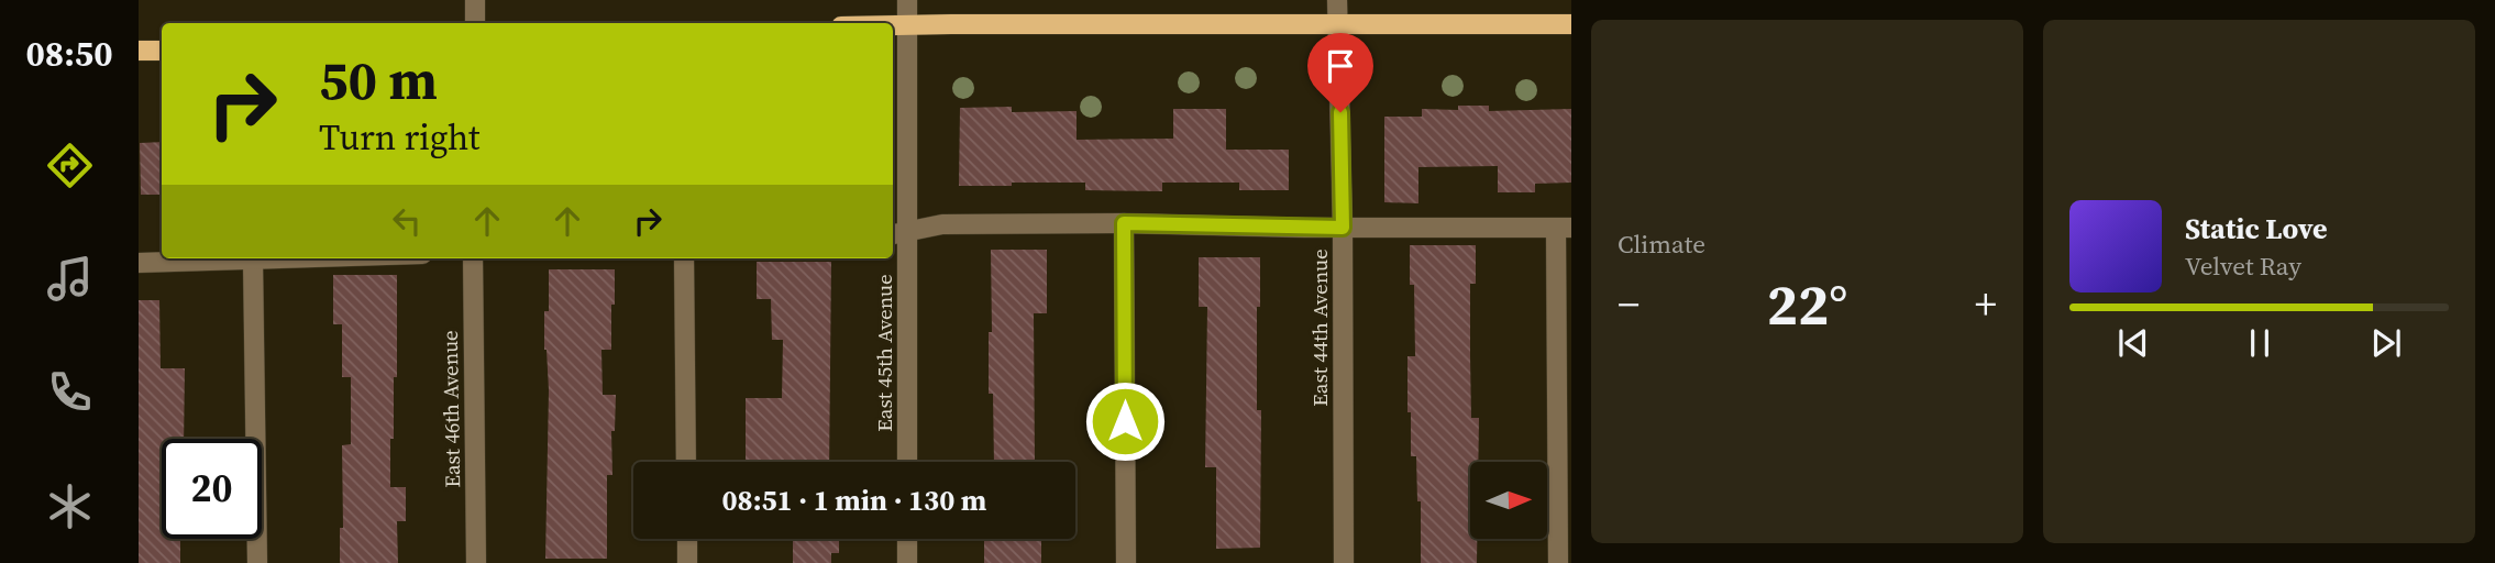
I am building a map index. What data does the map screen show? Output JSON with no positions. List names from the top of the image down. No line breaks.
{"streets":{"street":["East 44th Avenue","East 45th Avenue","East 46th Avenue"]},"north":"right","page":{"tabs":"08:50","tile":"Climate","turn":["50 m","Turn right"],"song":["Static Love","Velvet Ray"],"heat":["−","22°","+"],"limit":"20","trip":"08:51 · 1 min · 130 m"}}
